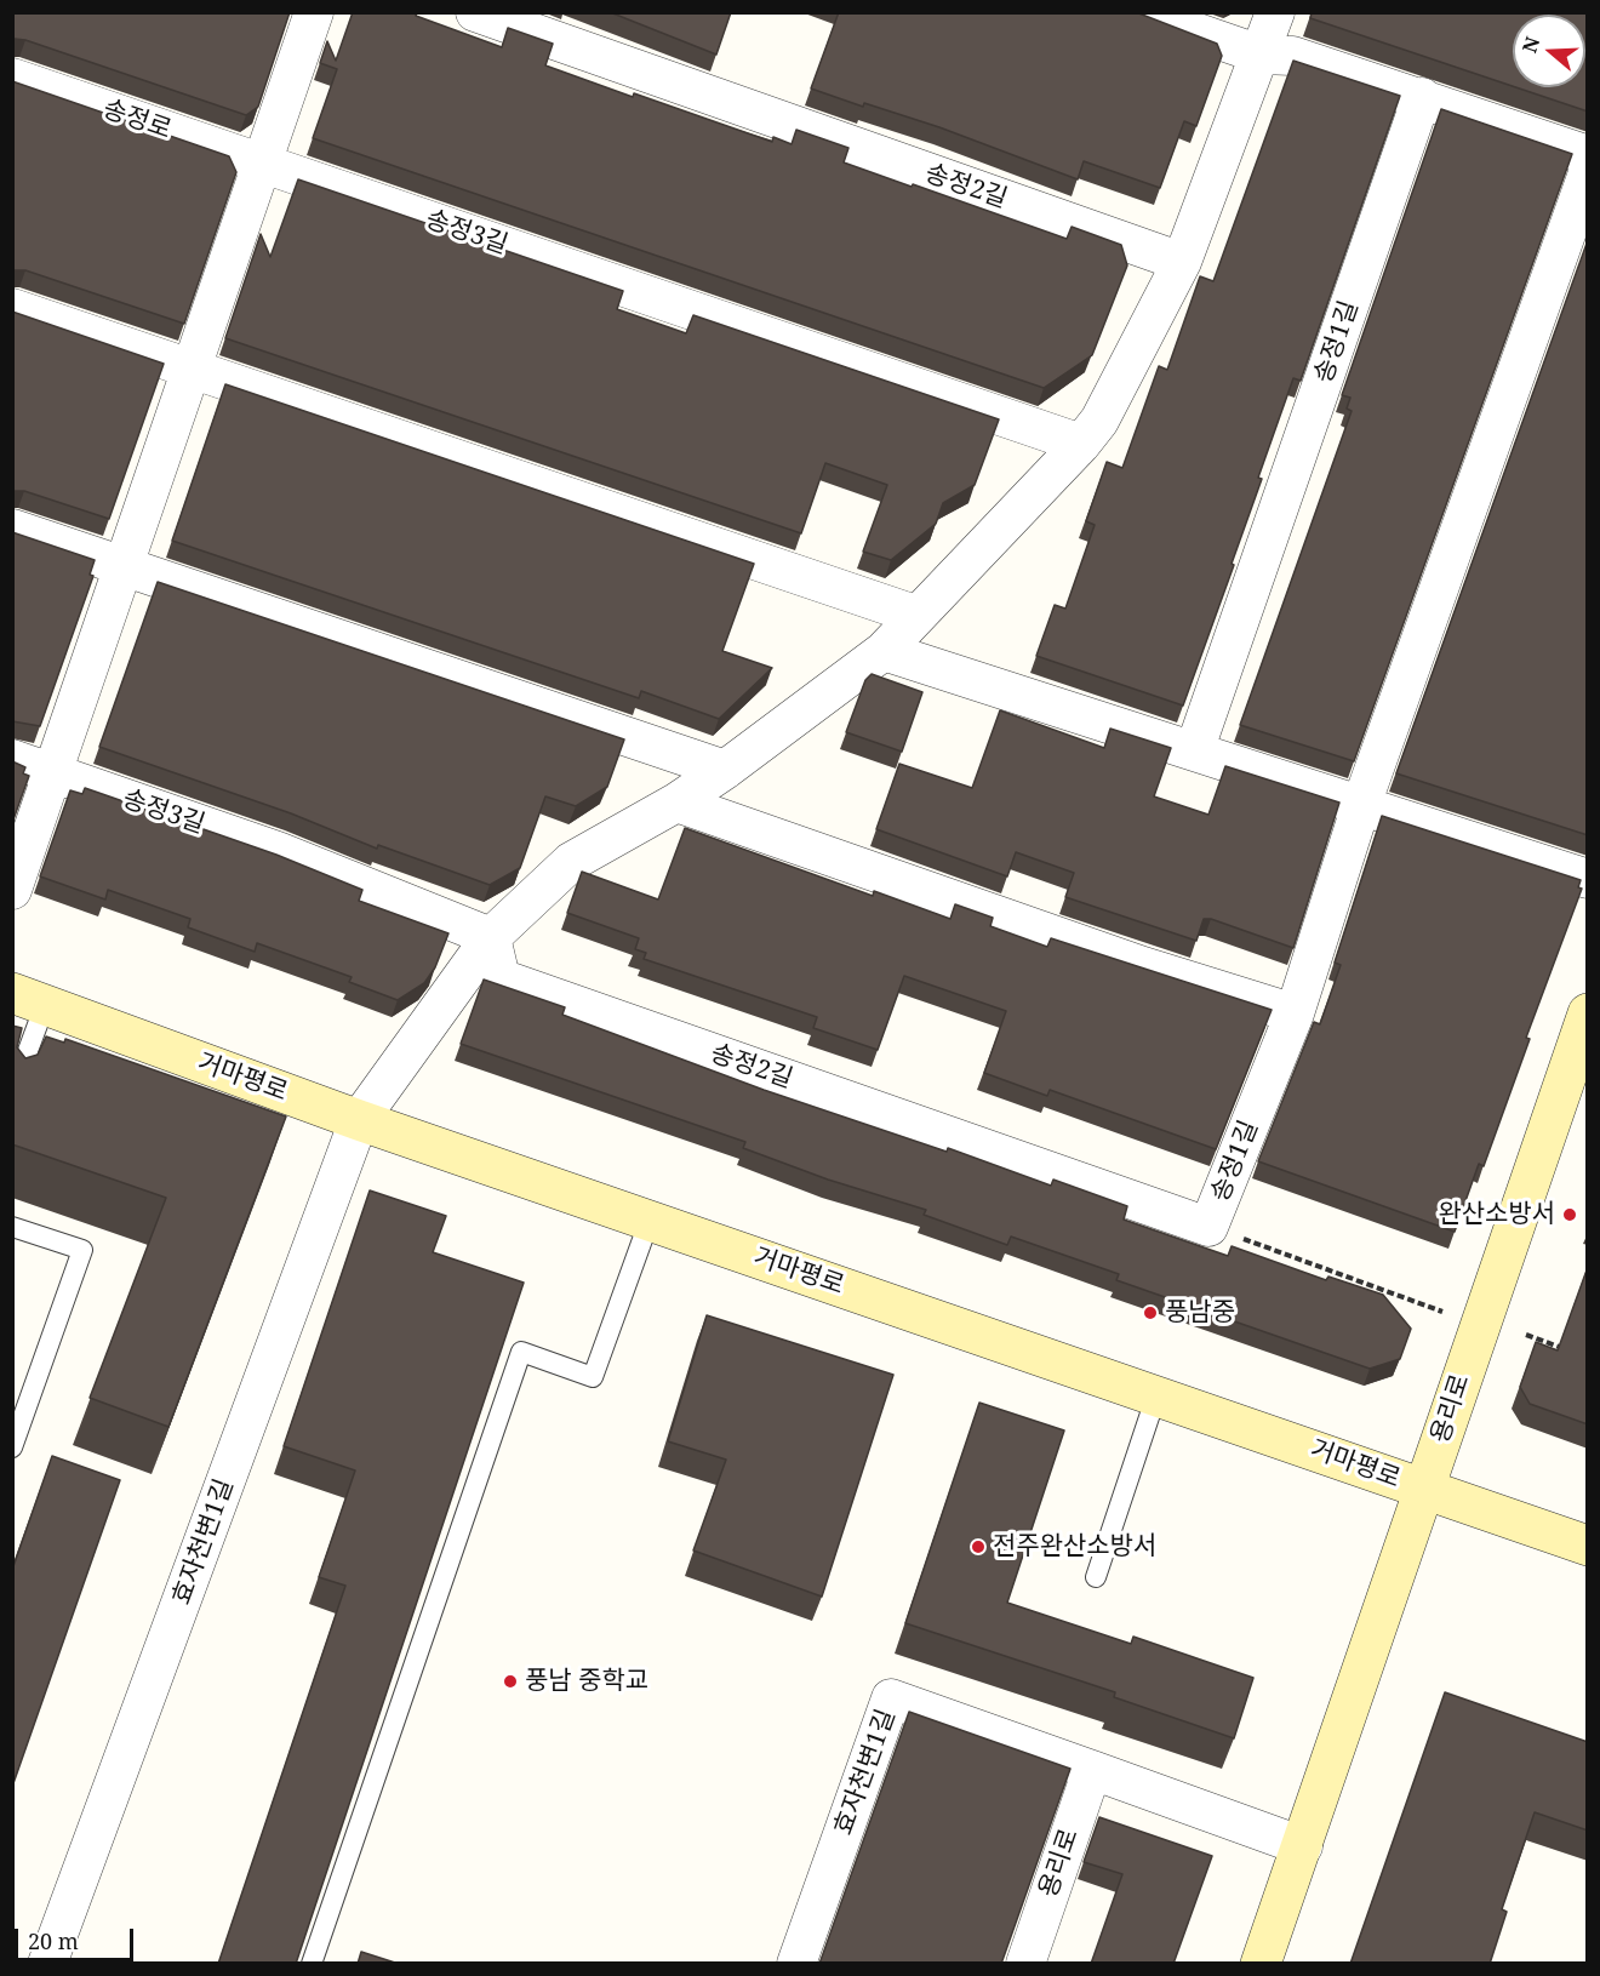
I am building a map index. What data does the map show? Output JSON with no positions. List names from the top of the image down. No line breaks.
{"streets":{"street":["송정로","송정2길","송정3길","송정1길","거마평로","용리로","효자천변1길"]},"crossings":[["송정로","송정3길"],["송정2길","송정3길"],["송정2길","송정1길"],["거마평로","용리로"],["거마평로","효자천변1길"],["용리로","효자천변1길"]],"places":["완산소방서","풍남중","전주완산소방서","풍남 중학교"],"scale_bar":"20 m","north":"left"}
